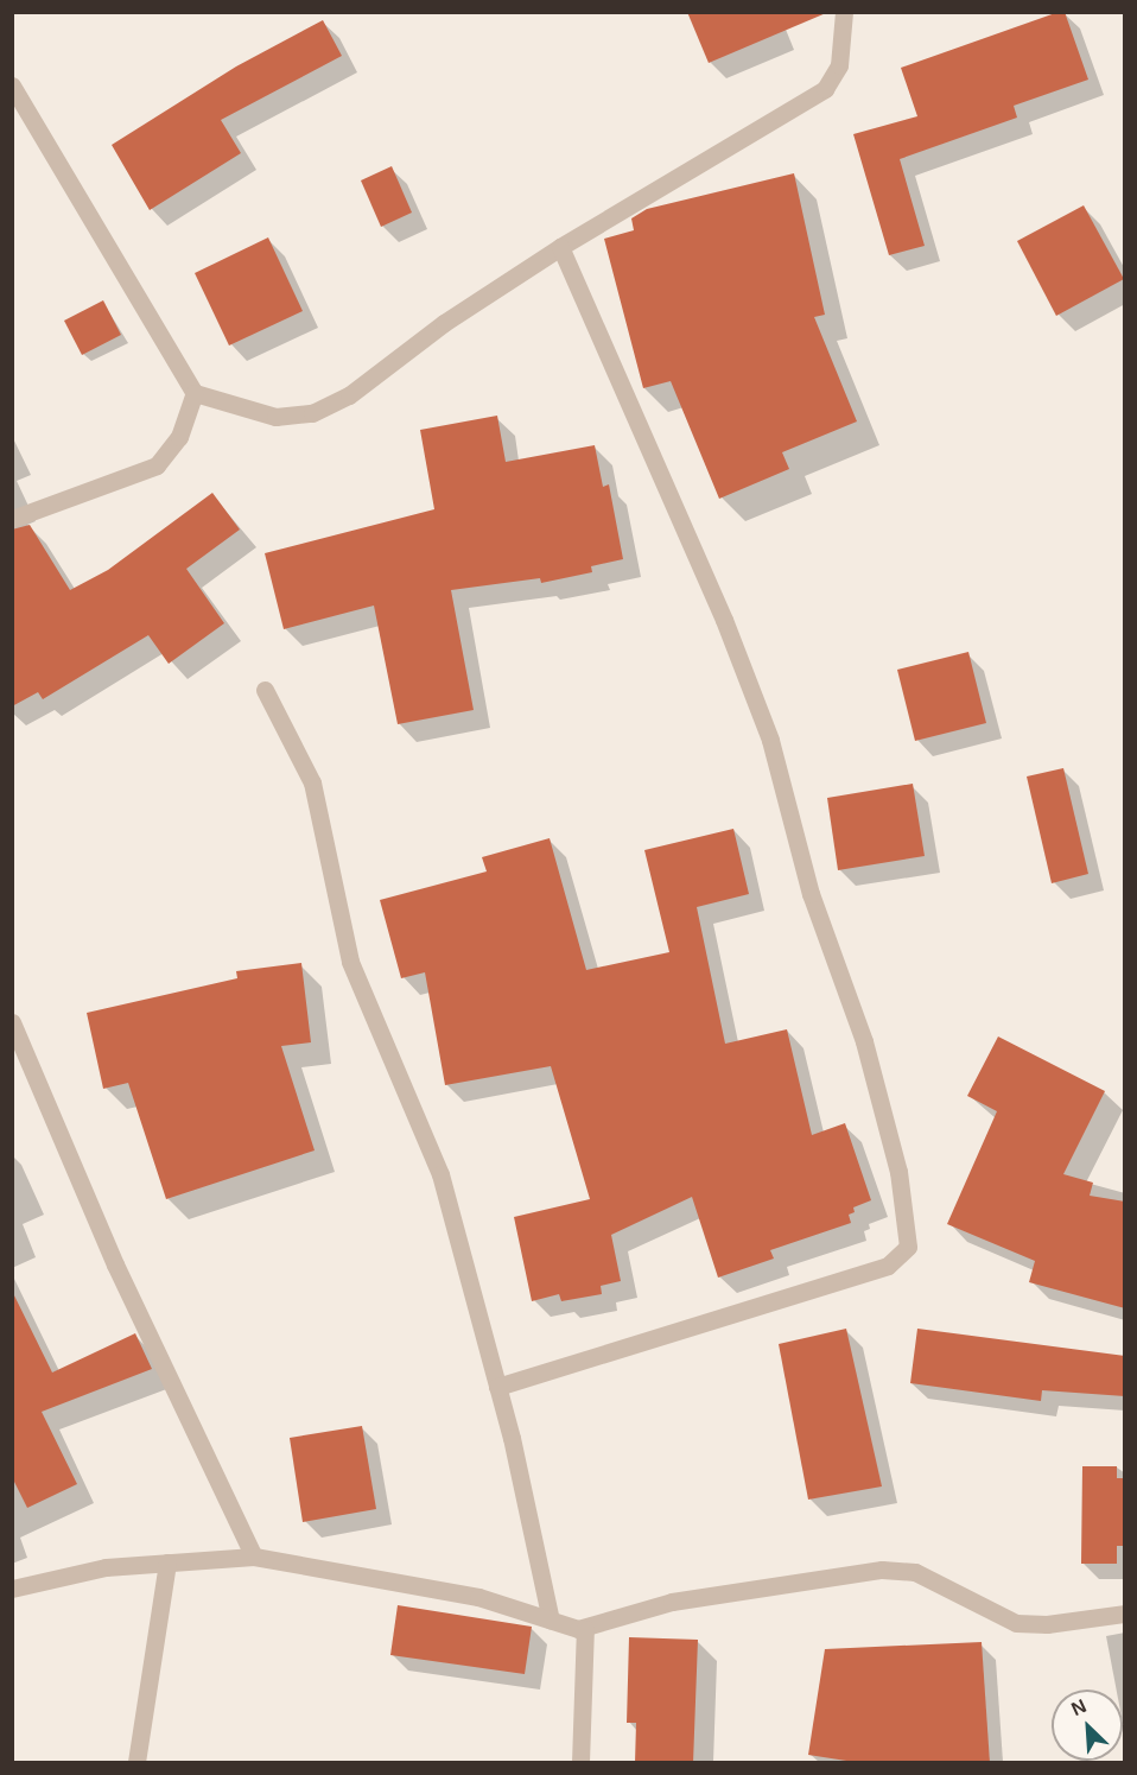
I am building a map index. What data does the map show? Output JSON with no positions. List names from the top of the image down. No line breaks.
{"north":"top left"}
